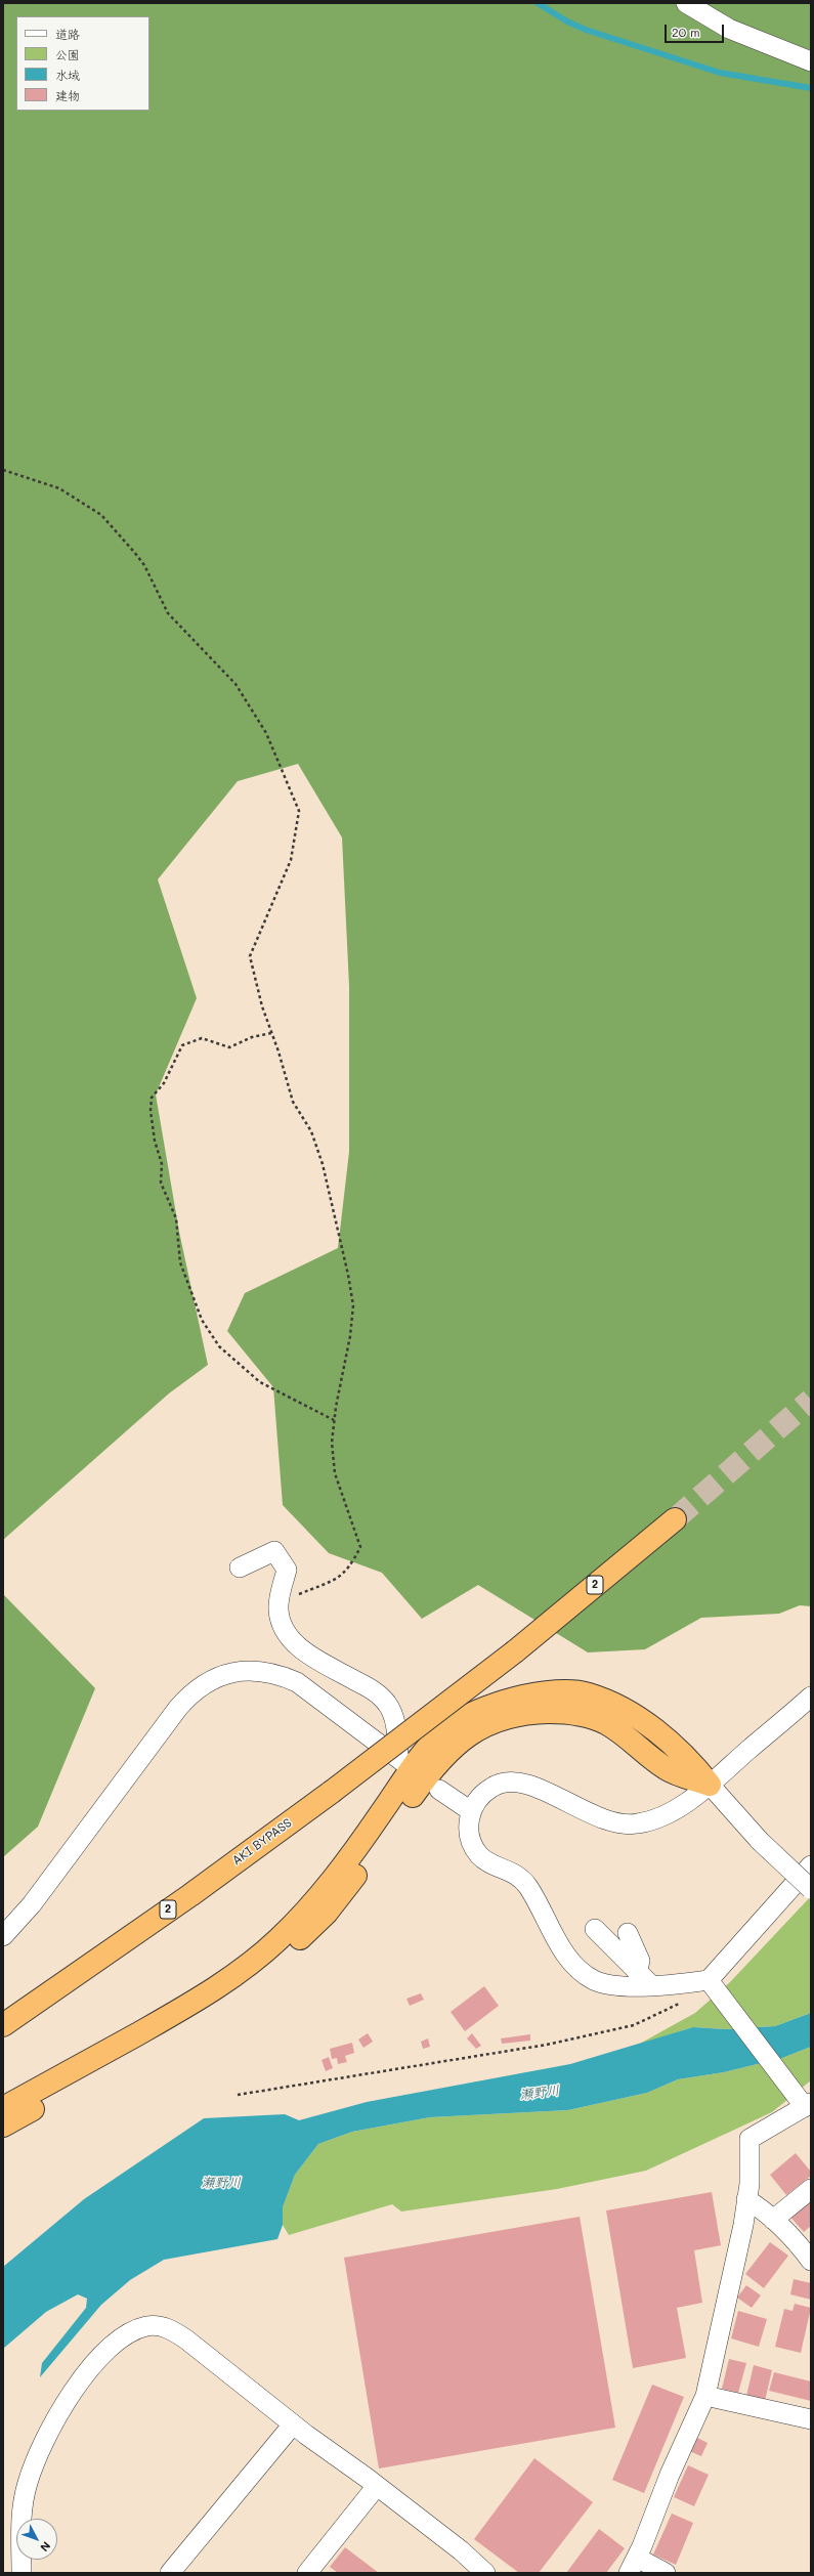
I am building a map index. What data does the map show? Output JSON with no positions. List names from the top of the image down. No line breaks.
{"streets":{"highway":["2","AKI BYPASS"]},"water":["瀬野川"],"legend":["道路","公園","水域","建物"],"scale_bar":"20 m","north":"bottom right"}
